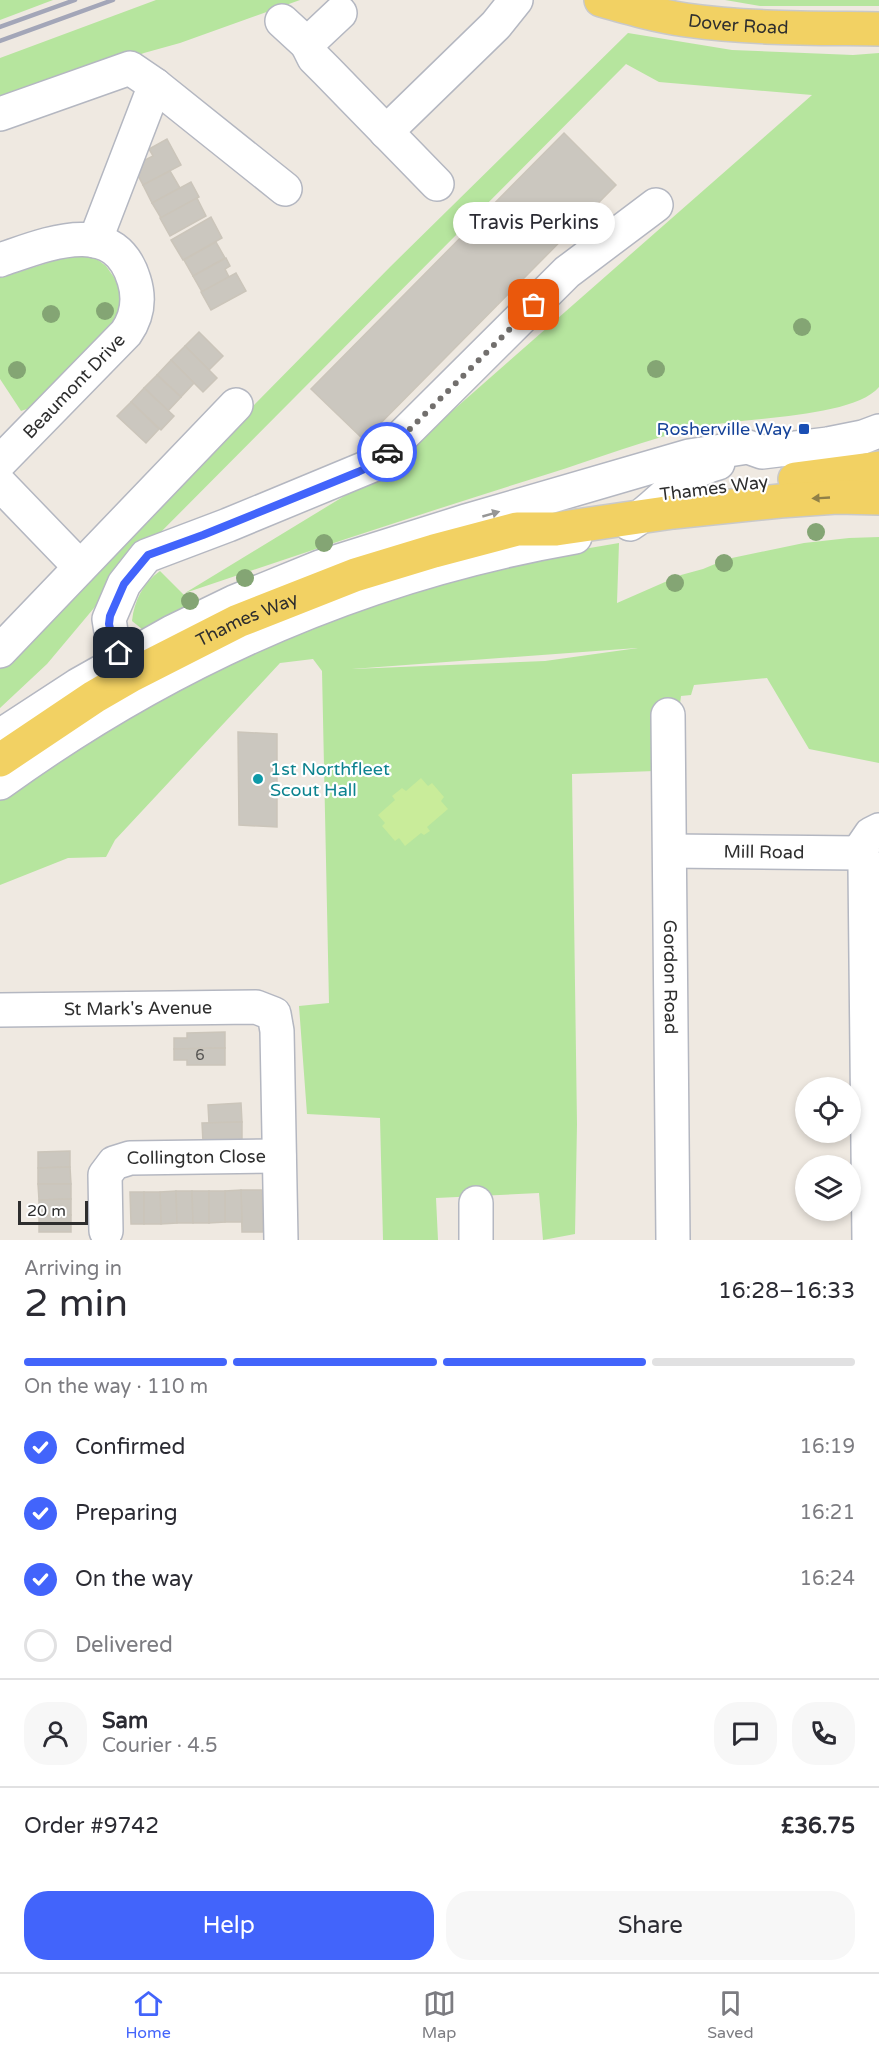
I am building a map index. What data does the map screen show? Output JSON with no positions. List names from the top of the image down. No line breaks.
{"streets":{"main road":["Dover Road","Thames Way"],"street":["Beaumont Drive","Mill Road","Gordon Road","St Mark's Avenue","Collington Close"]},"crossings":[["Mill Road","Gordon Road"],["St Mark's Avenue","Collington Close"]],"places":{"other":["Travis Perkins","1st Northfleet Scout Hall"],"transit":["Rosherville Way"]},"house_numbers":["6"],"scale_bar":"20 m","page":{"bubble":"Travis Perkins","scale":"20 m","heading":["2 min","Arriving in","16:28–16:33"],"panel":["Sam","Courier · 4.5","Order #9742","£36.75"],"bar":"On the way · 110 m","list":[["Confirmed","16:19"],["Preparing","16:21"],["On the way","16:24"],"Delivered"],"buttons":["Help","Share"],"tabs":["Home","Map","Saved"]}}
